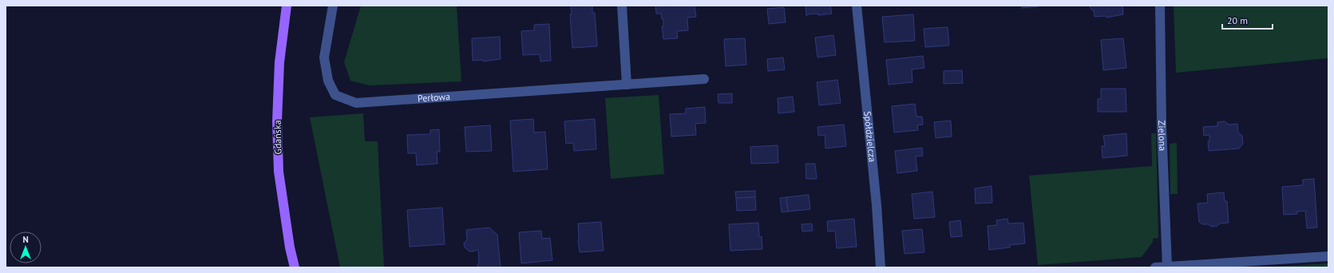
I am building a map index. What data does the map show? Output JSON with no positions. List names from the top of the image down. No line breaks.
{"streets":{"main road":["Gdańska"],"street":["Perłowa","Zielona","Spółdzielcza"]},"scale_bar":"20 m","north":"top"}
